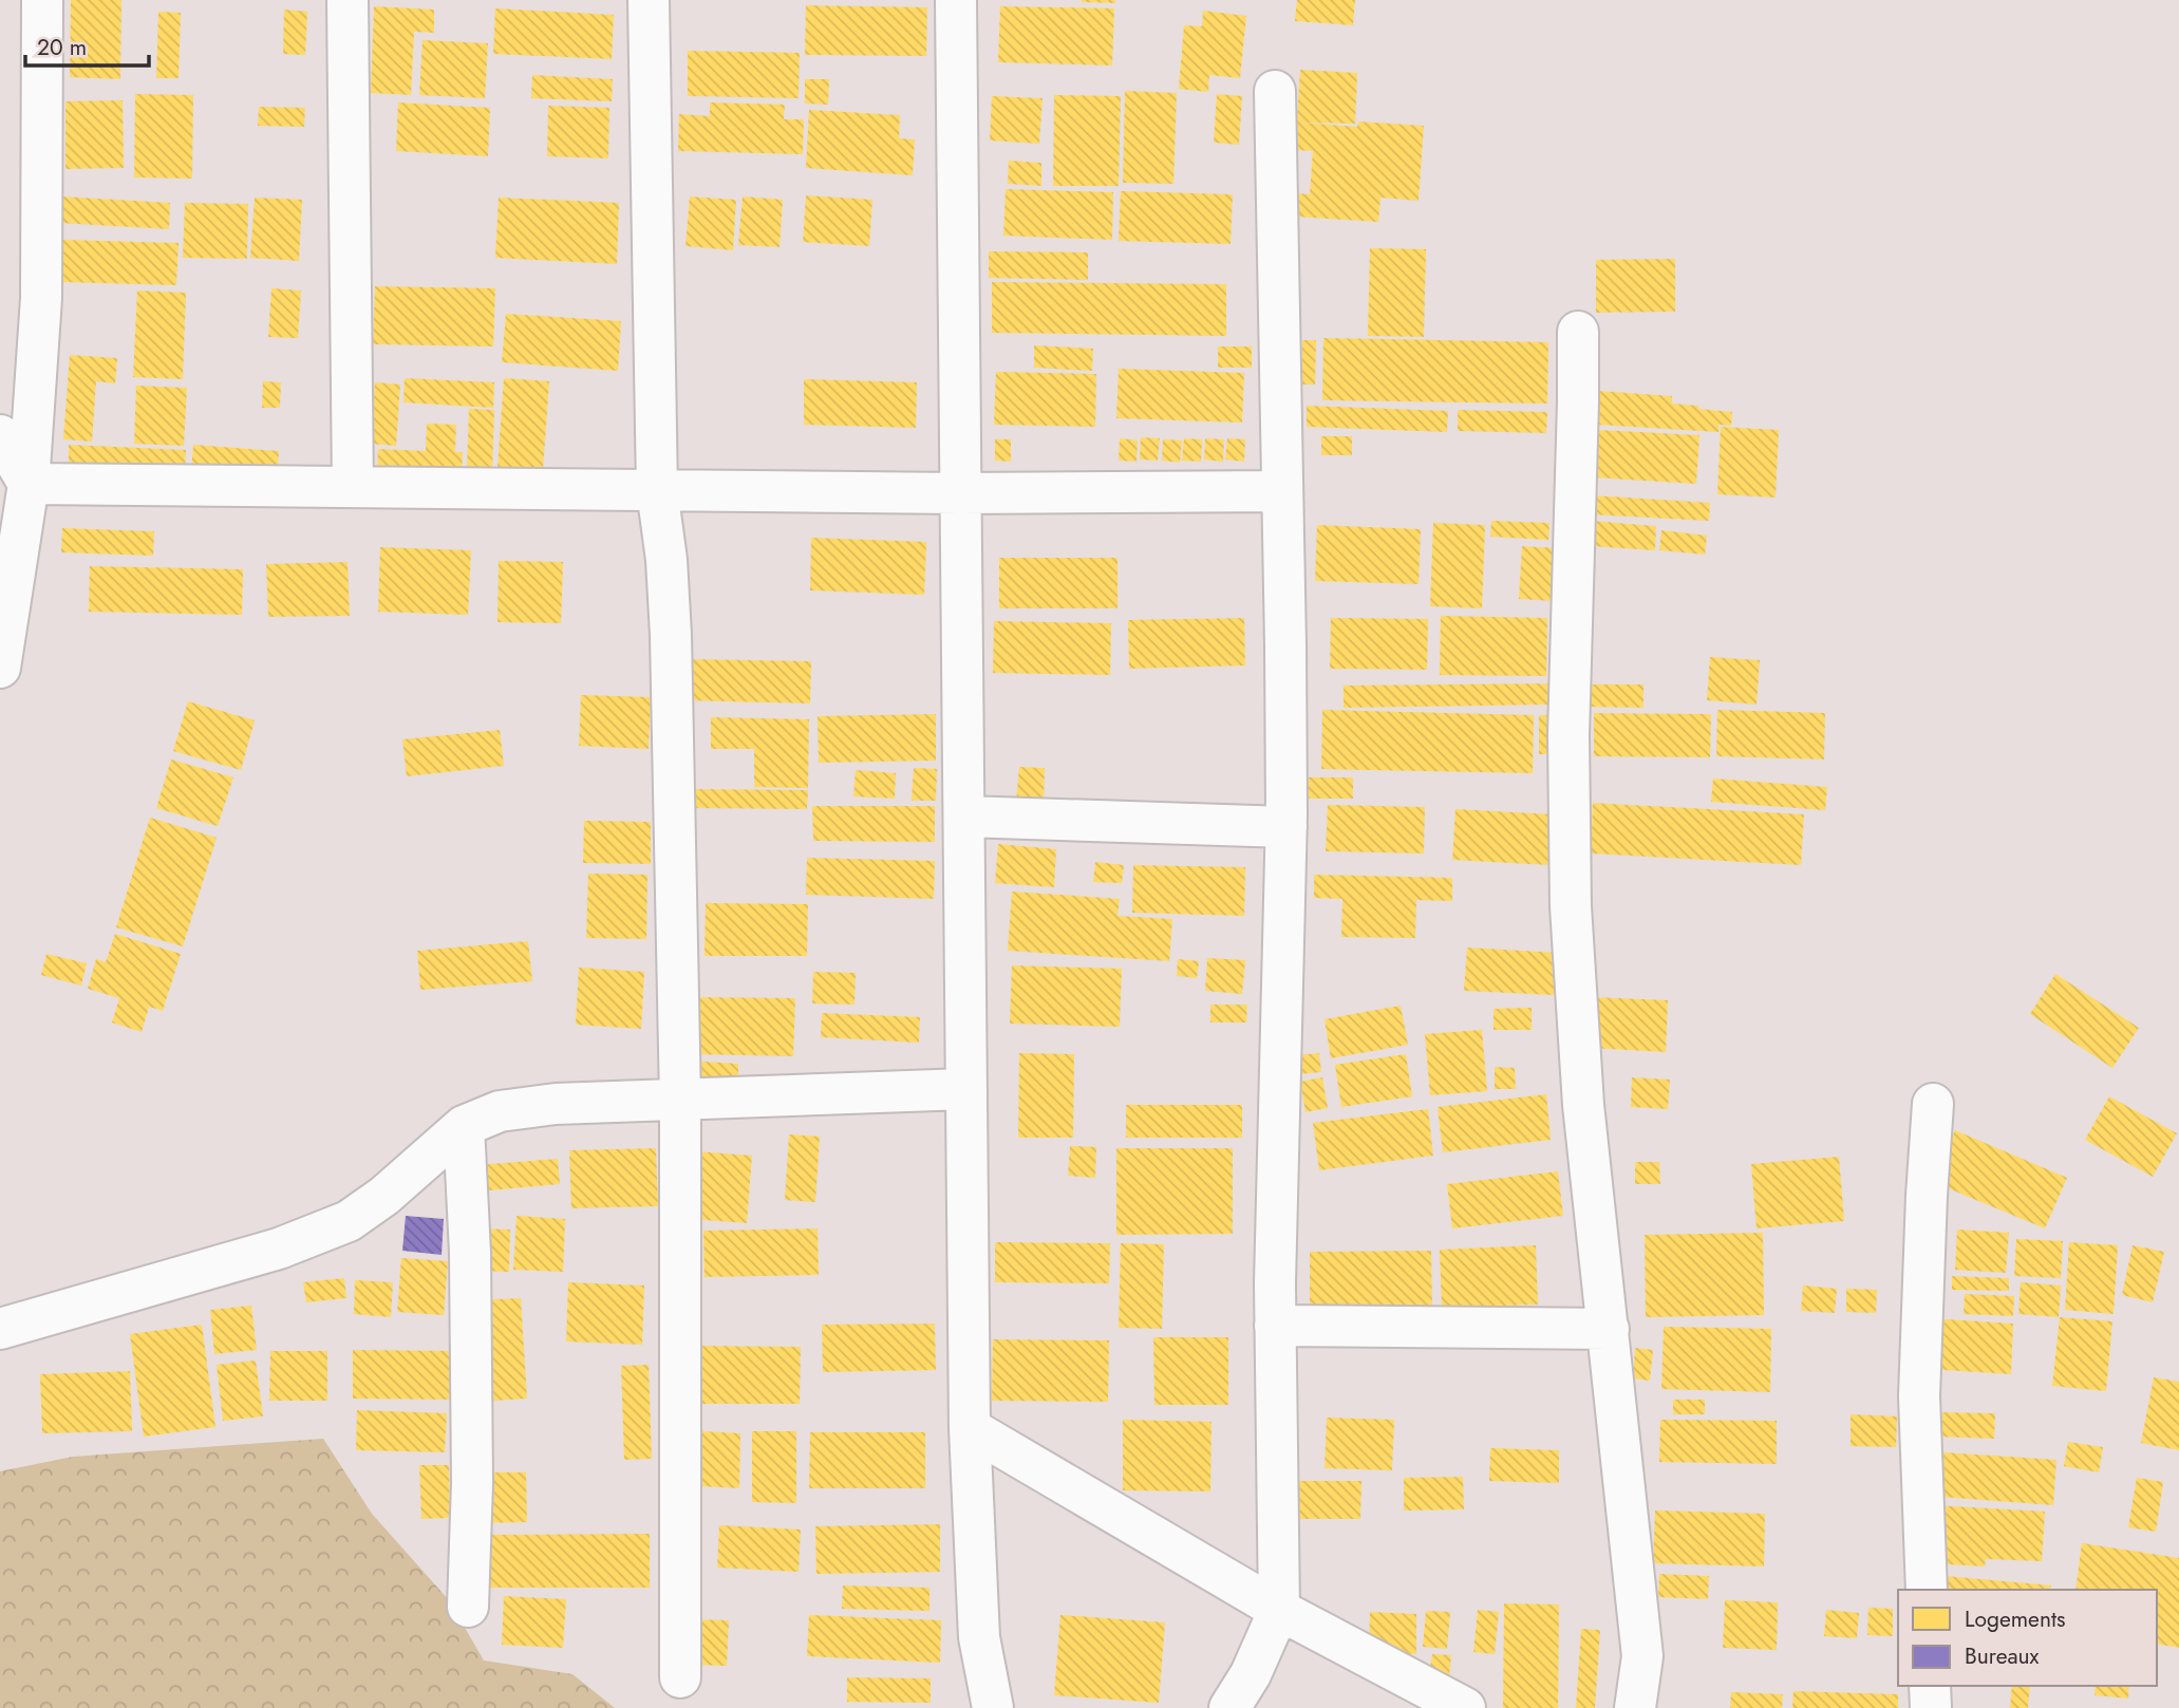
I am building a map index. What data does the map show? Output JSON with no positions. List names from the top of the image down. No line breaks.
{"legend":["Logements","Bureaux"],"scale_bar":"20 m"}
